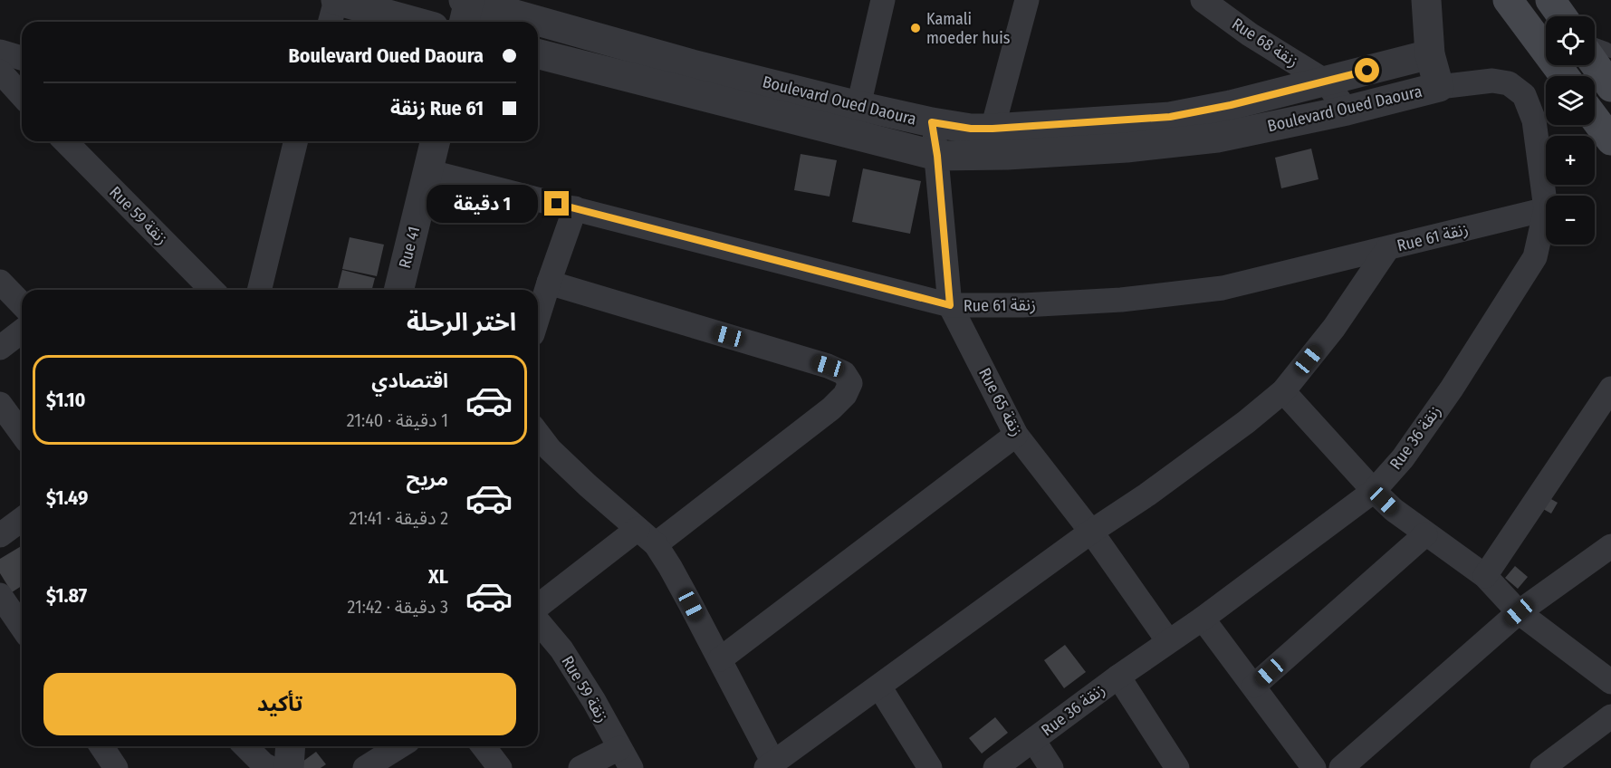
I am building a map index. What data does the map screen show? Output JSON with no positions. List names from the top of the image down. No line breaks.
{"streets":{"street":["Rue 68 زنقة","Boulevard Oued Daoura","Rue 59 زنقة","Rue 61 زنقة","Rue 41","Rue 65 زنقة","Rue 36 زنقة"]},"crossings":[["Rue 68 زنقة","Boulevard Oued Daoura"],["Boulevard Oued Daoura","Rue 65 زنقة"],["Boulevard Oued Daoura","Rue 36 زنقة"],["Rue 61 زنقة","Rue 41"],["Rue 61 زنقة","Rue 65 زنقة"],["Rue 61 زنقة","Rue 36 زنقة"],["Rue 65 زنقة","Rue 36 زنقة"]],"places":["Kamali moeder huis"],"page":{"map_buttons":["+","−"],"banner":["Boulevard Oued Daoura","Rue 61 زنقة"],"bubble":"1 دقيقة","heading":"اختر الرحلة","list":[{"name":"اقتصادي","note":"1 دقيقة · 21:40","value":"$1.10"},{"name":"مريح","note":"2 دقيقة · 21:41","value":"$1.49"},{"name":"XL","note":"3 دقيقة · 21:42","value":"$1.87"}],"buttons":"تأكيد"}}
